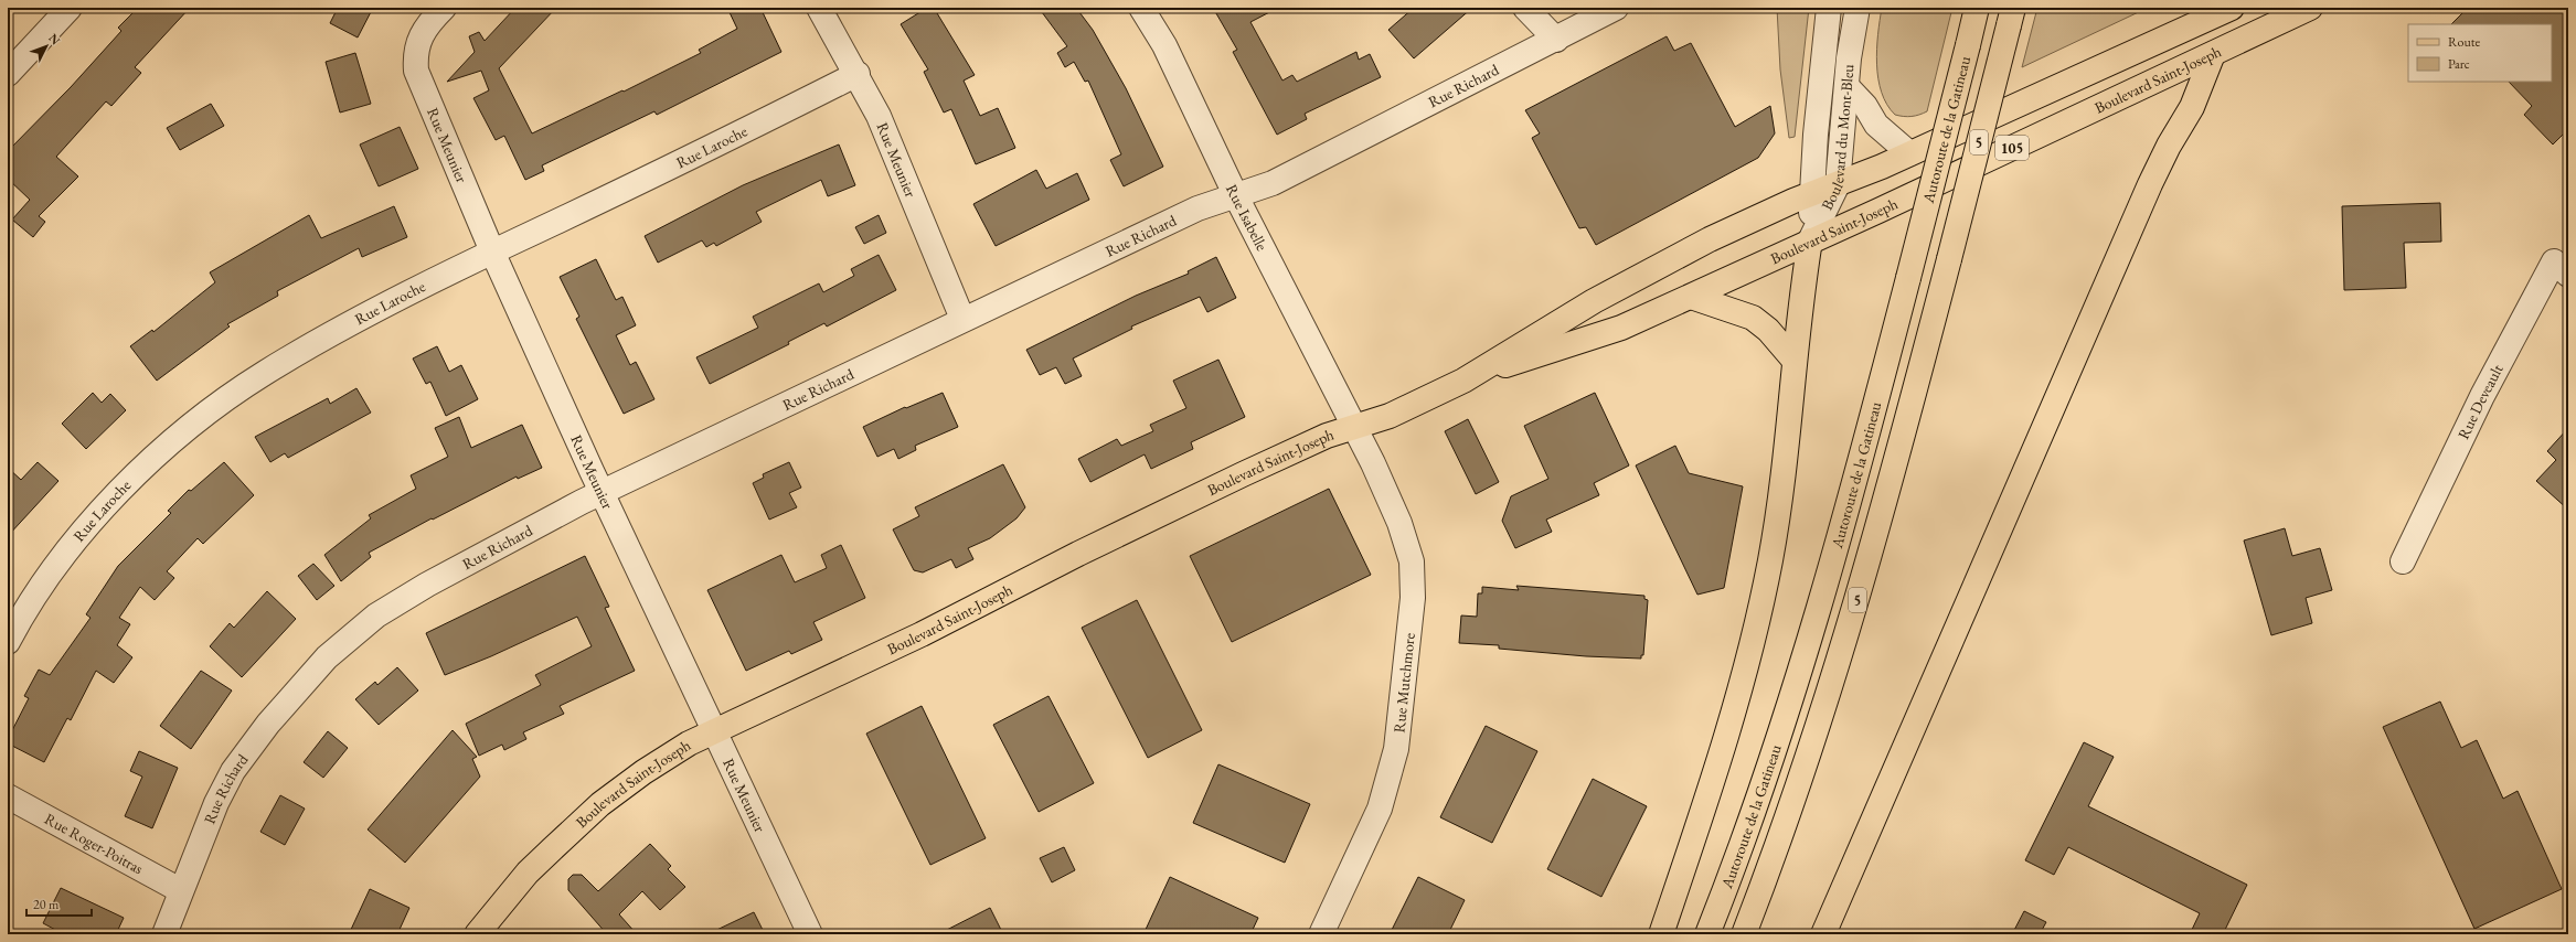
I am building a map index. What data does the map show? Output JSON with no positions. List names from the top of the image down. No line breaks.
{"streets":{"main road":["Boulevard Saint-Joseph","Autoroute de la Gatineau","5","105"],"street":["Rue Richard","Boulevard du Mont-Bleu","Rue Meunier","Rue Laroche","Rue Isabelle","Rue Deveault","Rue Mutchmore","Rue Roger-Poitras"]},"crossings":[["Boulevard Saint-Joseph","Boulevard du Mont-Bleu"],["Boulevard Saint-Joseph","Rue Meunier"],["Boulevard Saint-Joseph","Rue Isabelle"],["Boulevard Saint-Joseph","Rue Mutchmore"],["Rue Richard","Rue Meunier"],["Rue Richard","Rue Isabelle"],["Rue Richard","Rue Roger-Poitras"],["Rue Meunier","Rue Laroche"],["Rue Isabelle","Rue Mutchmore"]],"legend":["Route","Parc"],"scale_bar":"20 m","north":"top right"}
